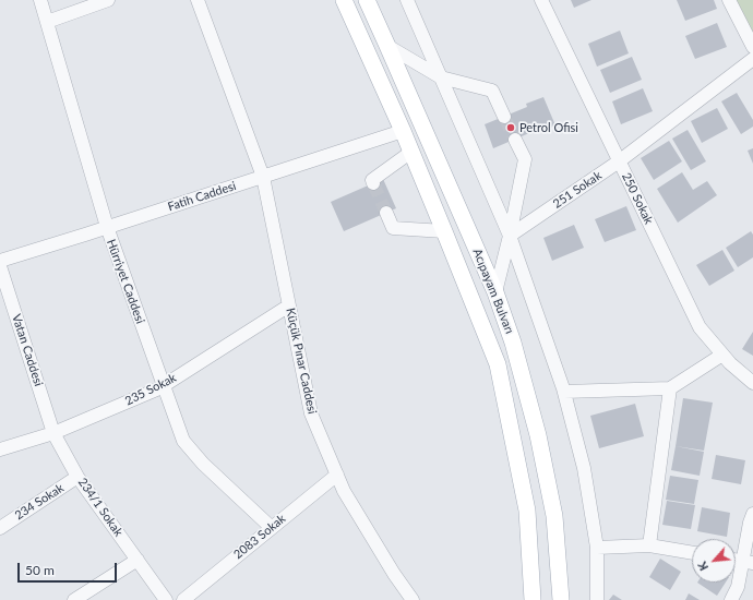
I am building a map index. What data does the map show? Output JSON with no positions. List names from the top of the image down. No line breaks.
{"streets":{"main road":["Acıpayam Bulvarı"],"street":["251 Sokak","Fatih Caddesi","250 Sokak","Hürriyet Caddesi","Vatan Caddesi","Küçük Pınar Caddesi","235 Sokak","234 Sokak","234/1 Sokak","2083 Sokak"]},"crossings":[["251 Sokak","250 Sokak"],["Fatih Caddesi","Hürriyet Caddesi"],["Fatih Caddesi","Acıpayam Bulvarı"],["Fatih Caddesi","Küçük Pınar Caddesi"],["Hürriyet Caddesi","235 Sokak"],["Hürriyet Caddesi","2083 Sokak"],["Vatan Caddesi","235 Sokak"],["Vatan Caddesi","234/1 Sokak"],["Küçük Pınar Caddesi","235 Sokak"],["Küçük Pınar Caddesi","2083 Sokak"],["235 Sokak","234/1 Sokak"],["234 Sokak","234/1 Sokak"]],"places":["Petrol Ofisi"],"scale_bar":"50 m","north":"bottom left"}
